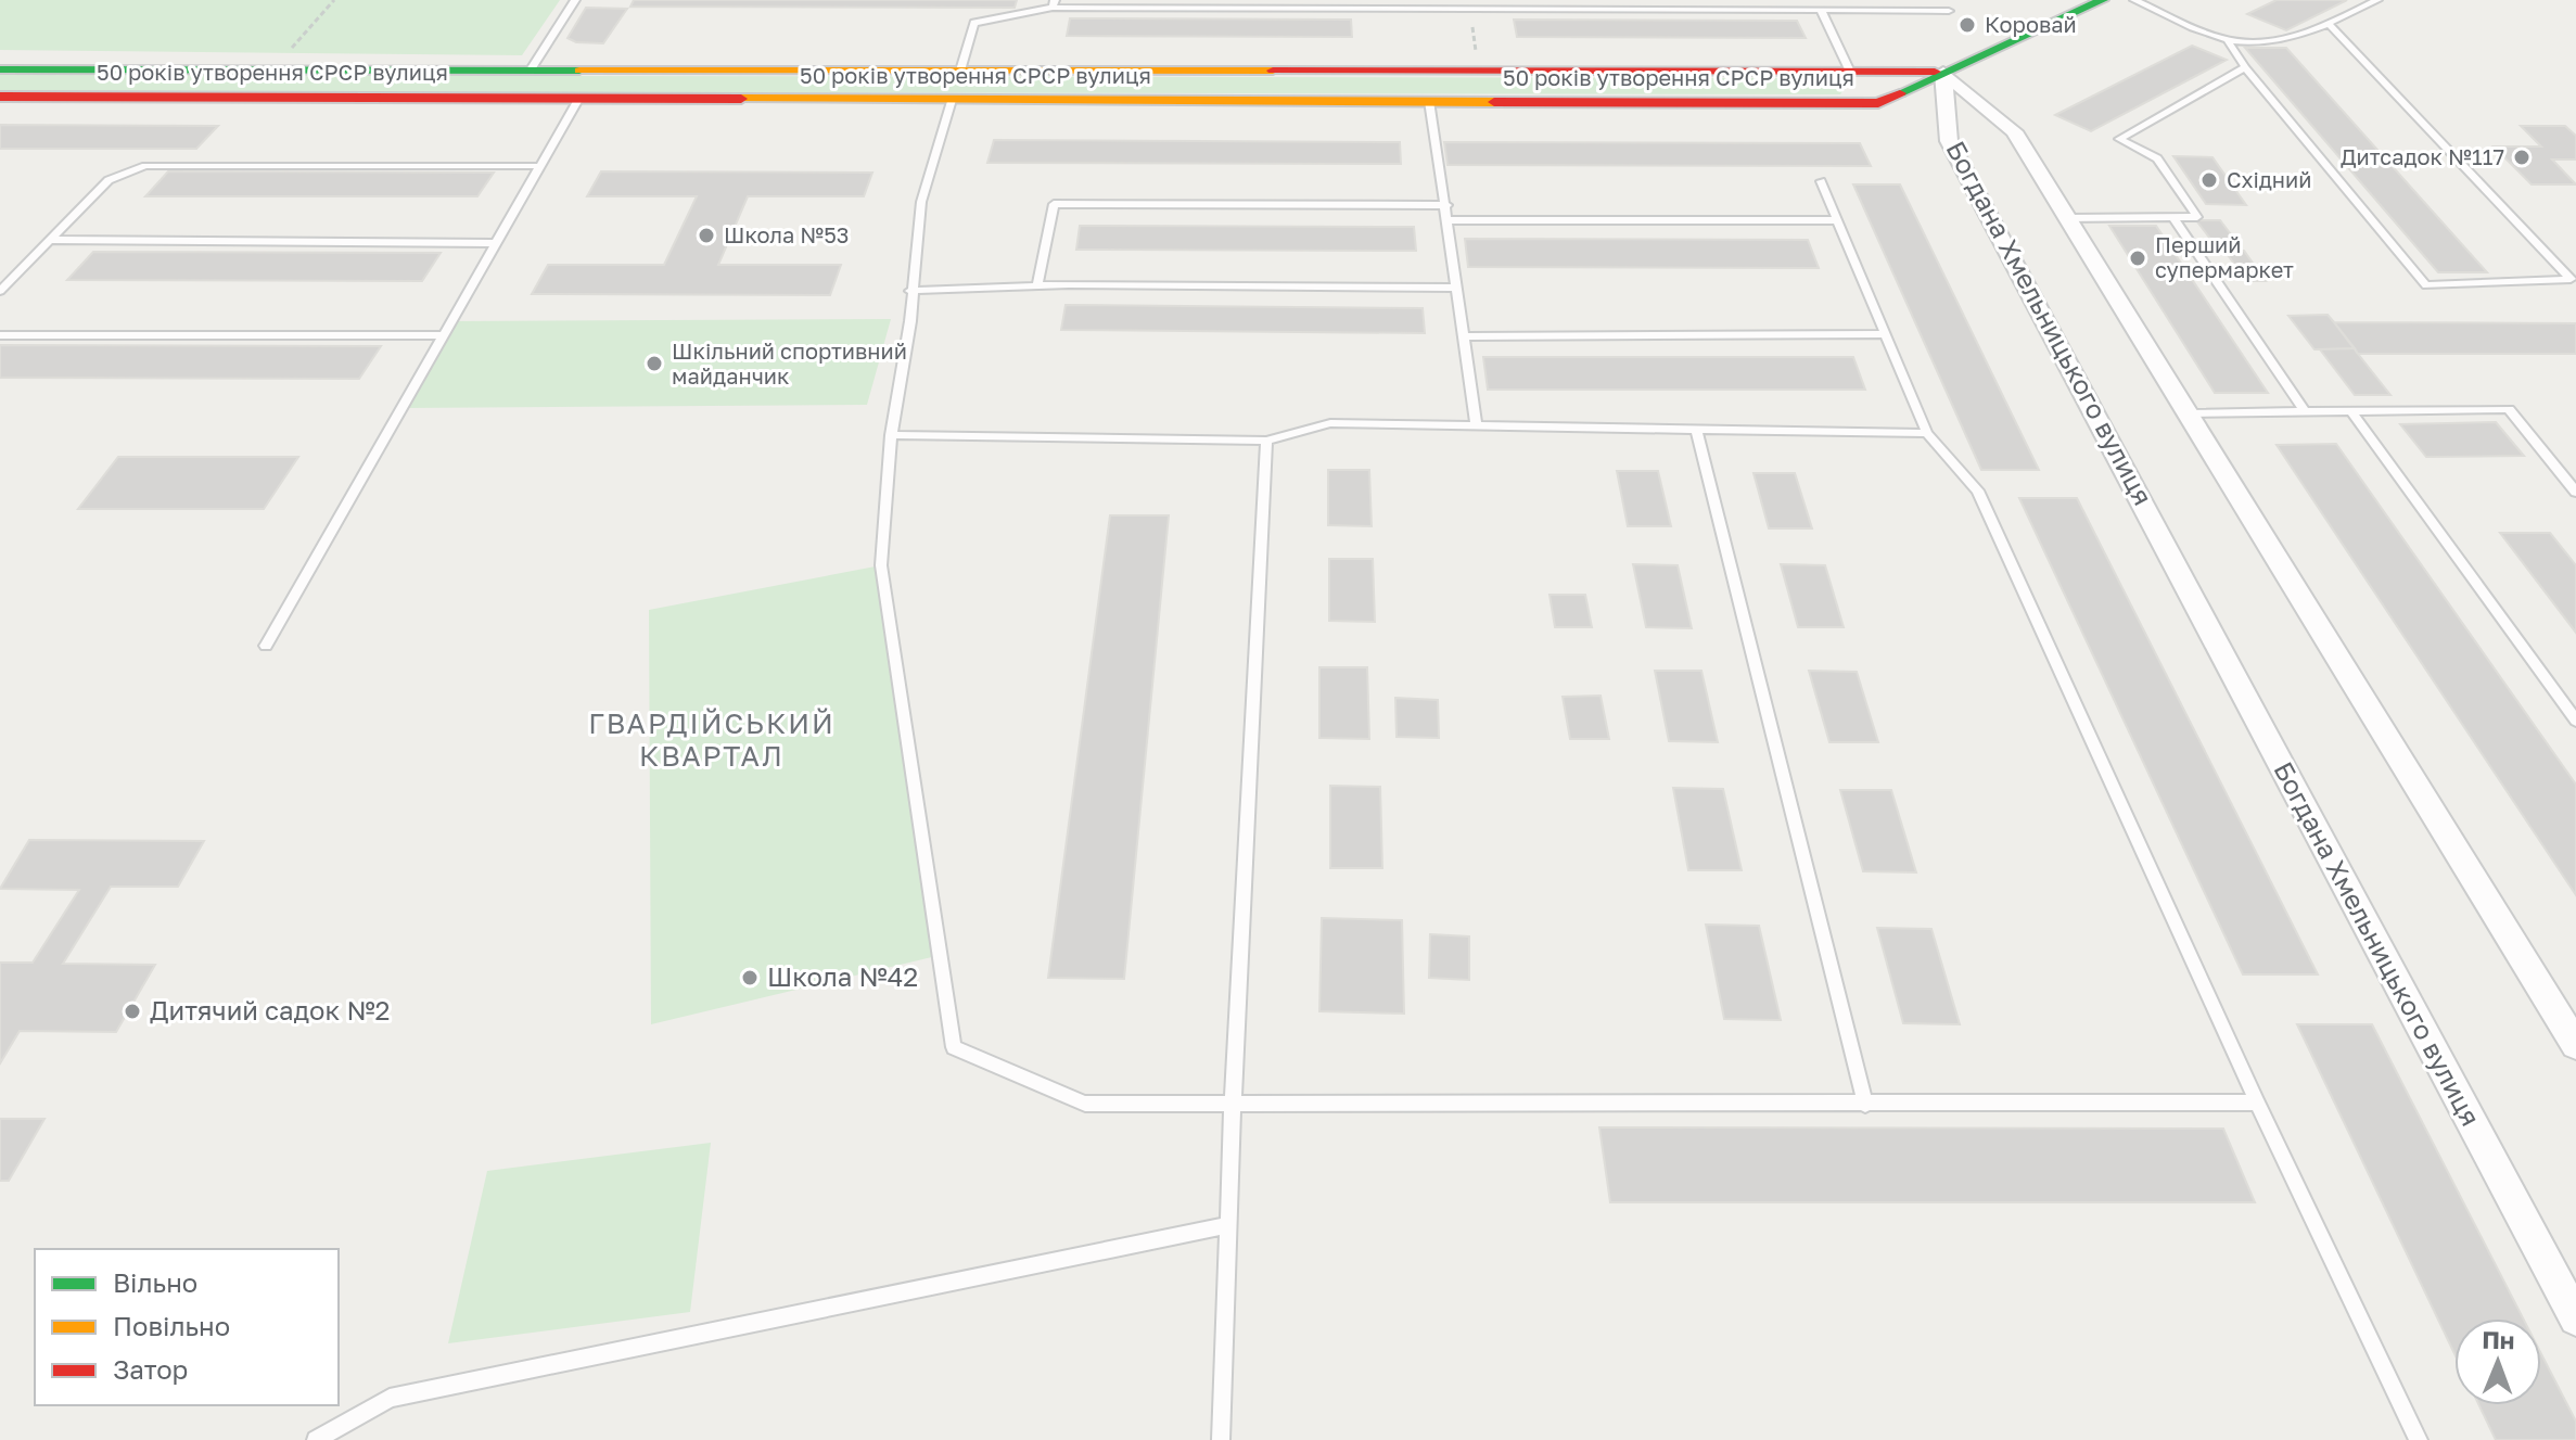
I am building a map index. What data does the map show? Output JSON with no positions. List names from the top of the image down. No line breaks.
{"streets":{"main road":["50 років утворення СРСР вулиця"],"street":["Богдана Хмельницького вулиця"]},"crossings":[["50 років утворення СРСР вулиця","Богдана Хмельницького вулиця"]],"districts":["ГВАРДІЙСЬКИЙ КВАРТАЛ"],"places":["Коровай","Дитсадок №117","Східний","Школа №53","Перший супермаркет","Шкільний спортивний майданчик","Школа №42","Дитячий садок №2"],"legend":["Вільно","Повільно","Затор"],"north":"top"}
